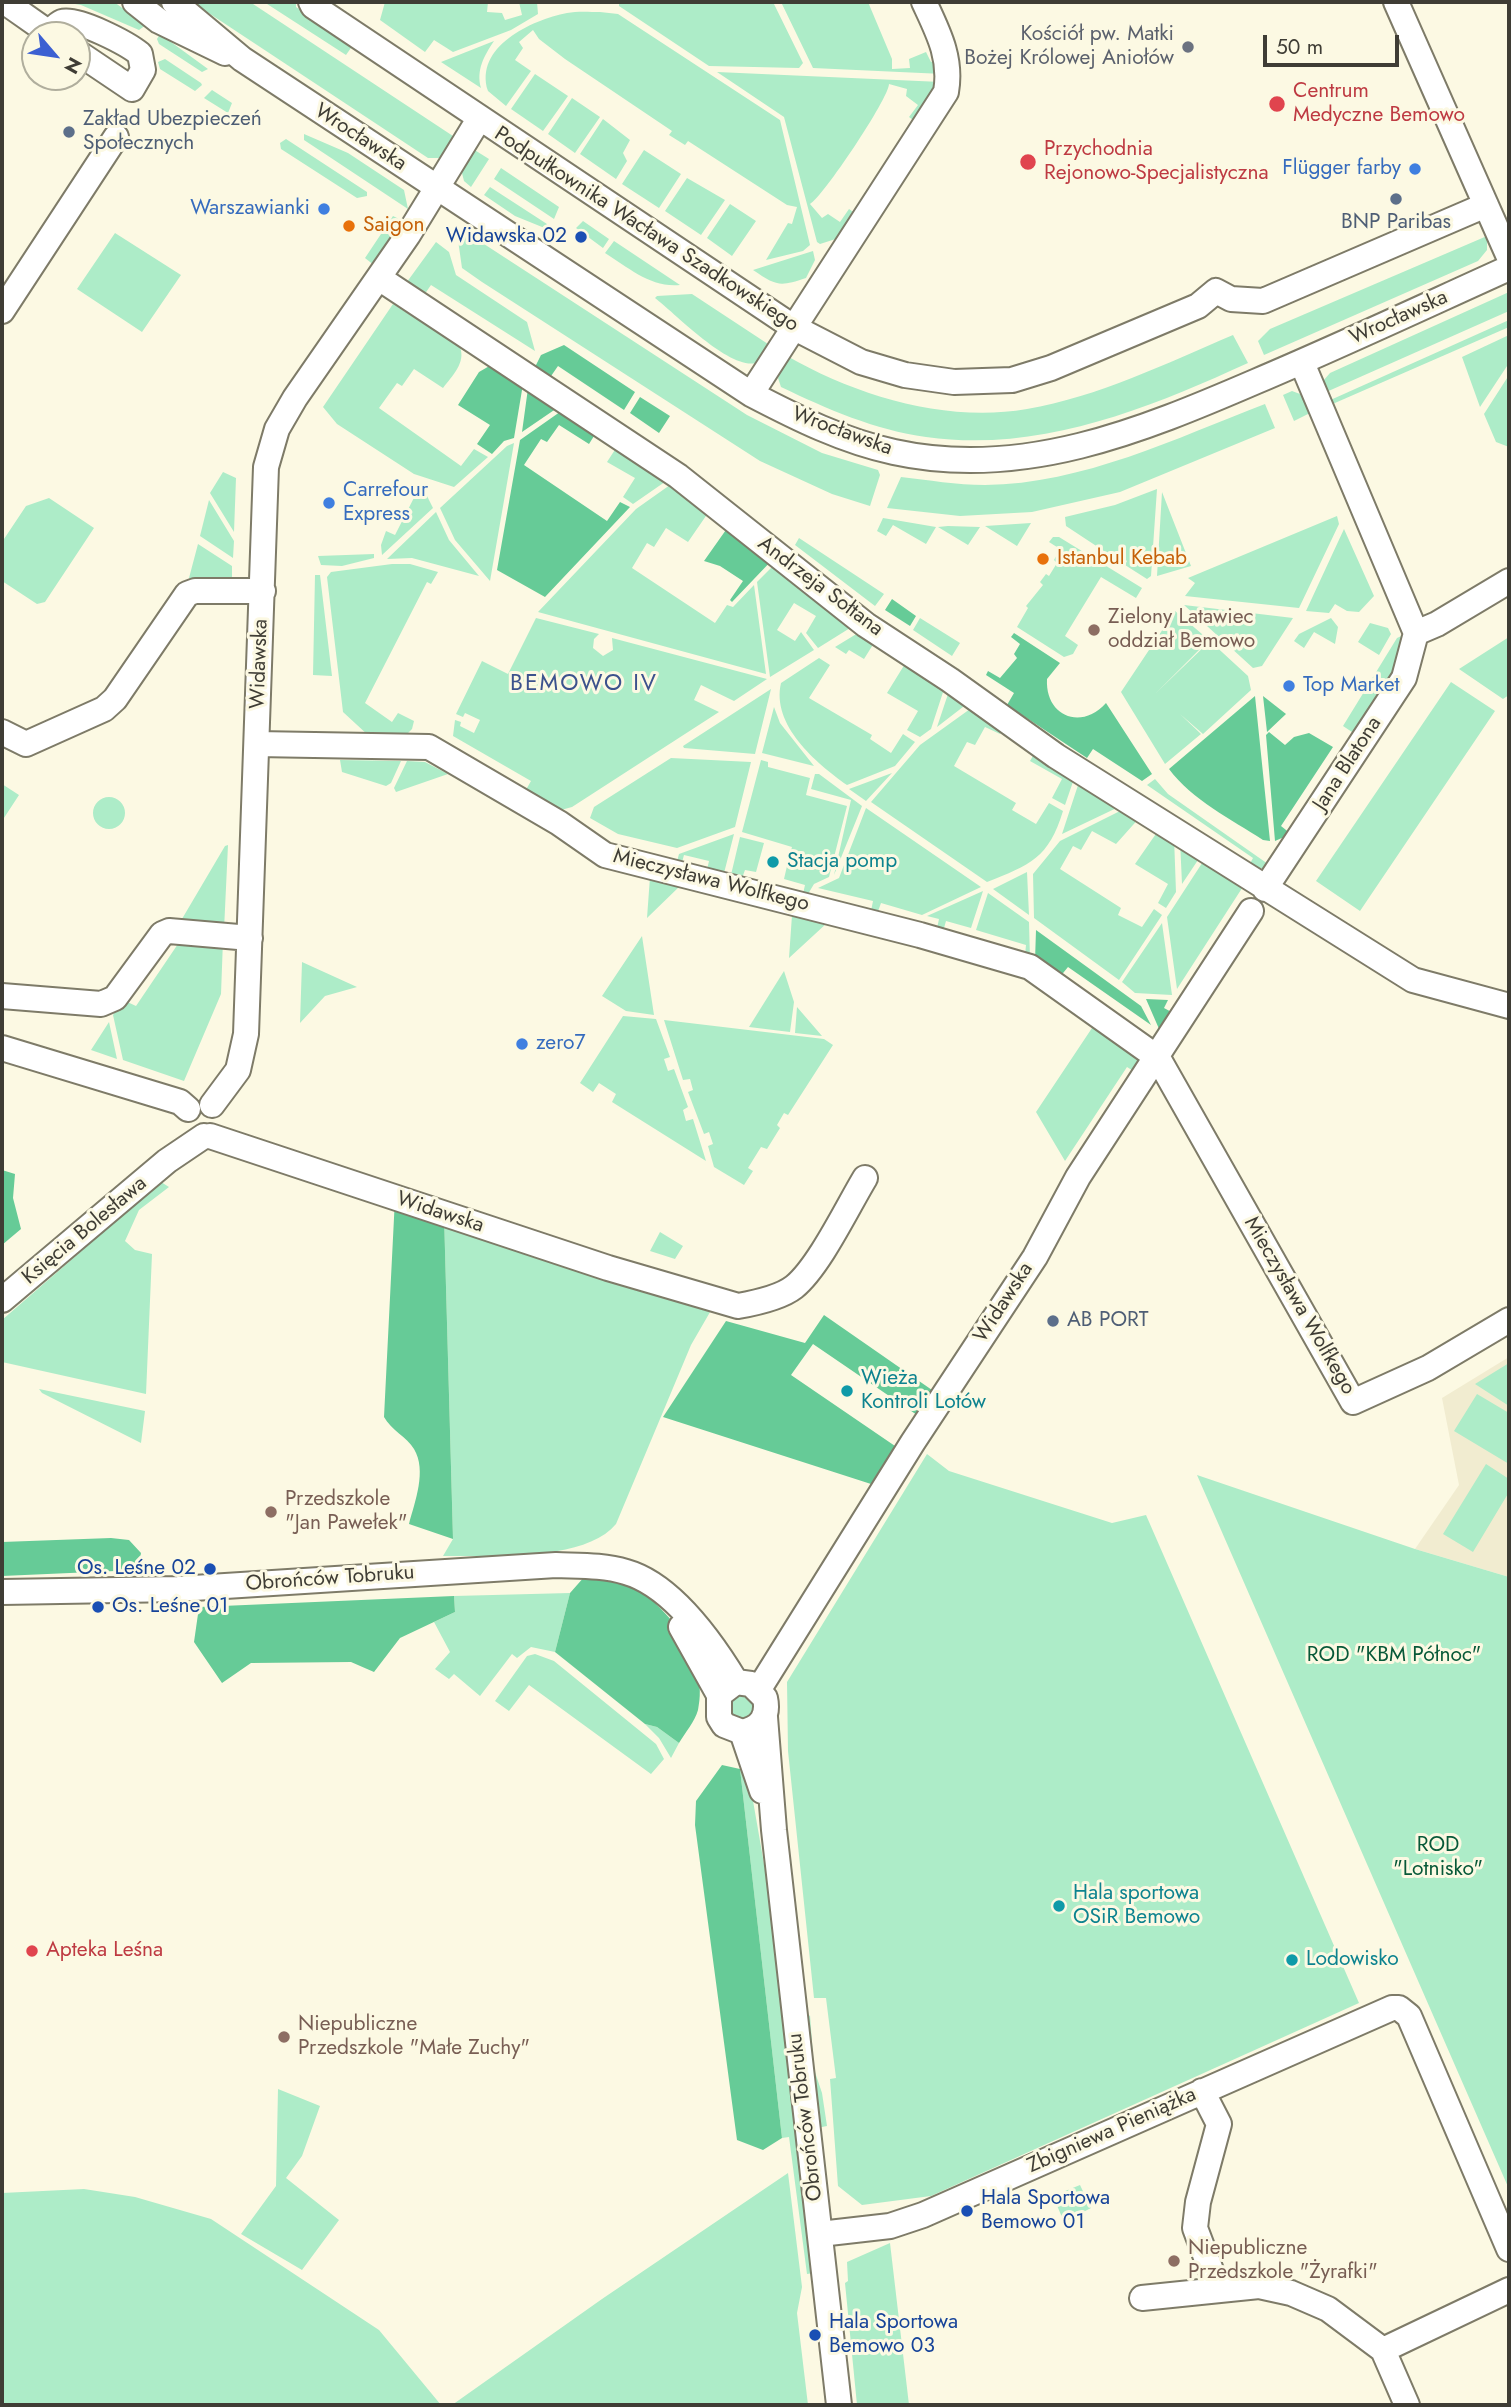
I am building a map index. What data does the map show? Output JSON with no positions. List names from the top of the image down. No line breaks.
{"streets":{"street":["Wrocławska","Podpułkownika Wacława Szadkowskiego","Andrzeja Sołtana","Widawska","Jana Blatona","Mieczysława Wolfkego","Księcia Bolesława","Obrońców Tobruku","Zbigniewa Pieniążka"]},"crossings":[["Wrocławska","Widawska"],["Podpułkownika Wacława Szadkowskiego","Widawska"],["Andrzeja Sołtana","Widawska"],["Andrzeja Sołtana","Jana Blatona"],["Widawska","Mieczysława Wolfkego"],["Widawska","Księcia Bolesława"],["Widawska","Obrońców Tobruku"],["Obrońców Tobruku","Zbigniewa Pieniążka"]],"districts":["BEMOWO IV"],"parks":["ROD \"KBM Północ\"","ROD \"Lotnisko\""],"places":["Kościół pw. Matki Bożej Królowej Aniołów","Centrum Medyczne Bemowo","Zakład Ubezpieczeń Społecznych","Przychodnia Rejonowo-Specjalistyczna","Flügger farby","BNP Paribas","Warszawianki","Saigon","Widawska 02","Carrefour Express","Istanbul Kebab","Zielony Latawiec oddział Bemowo","Top Market","Stacja pomp","zero7","AB PORT","Wieża Kontroli Lotów","Przedszkole \"Jan Pawełek\"","Os. Leśne 02","Os. Leśne 01","Hala sportowa OSiR Bemowo","Apteka Leśna","Lodowisko","Niepubliczne Przedszkole \"Małe Zuchy\"","Hala Sportowa Bemowo 01","Niepubliczne Przedszkole \"Żyrafki\"","Hala Sportowa Bemowo 03"],"scale_bar":"50 m","north":"bottom right"}
